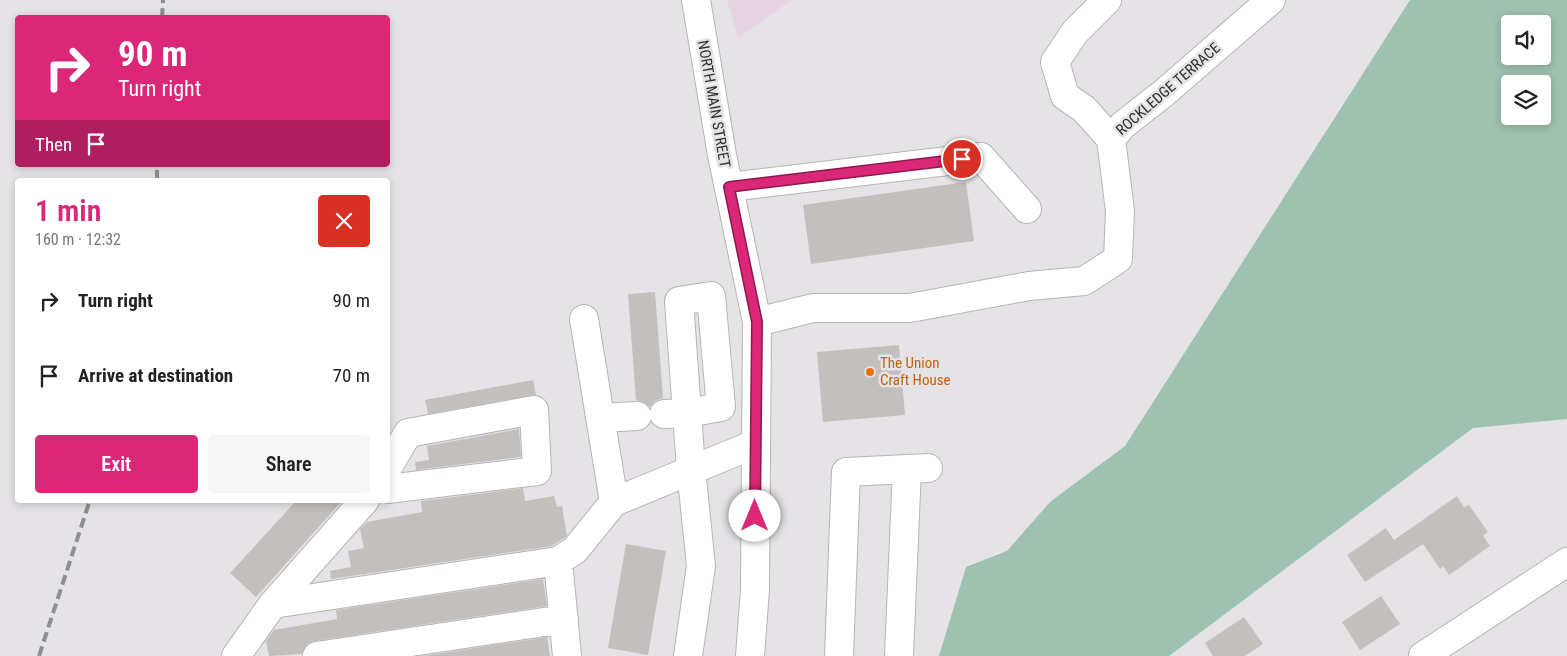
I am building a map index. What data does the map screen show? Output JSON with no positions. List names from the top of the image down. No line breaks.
{"streets":{"main road":["ROCKLEDGE TERRACE","NORTH MAIN STREET"]},"places":["The Union Craft House"],"page":{"turn":["90 m","Turn right"],"then":"Then","heading":["1 min","160 m · 12:32"],"list":[{"name":"Turn right","value":"90 m"},{"name":"Arrive at destination","value":"70 m"}],"buttons":["Exit","Share"]}}
